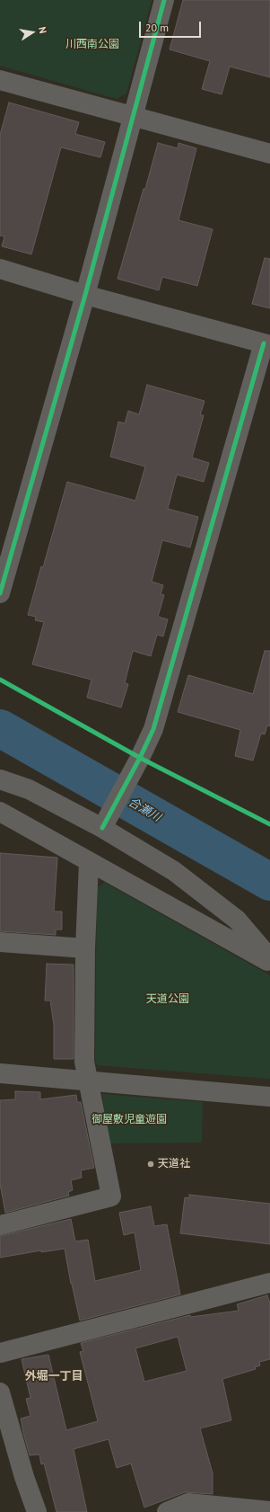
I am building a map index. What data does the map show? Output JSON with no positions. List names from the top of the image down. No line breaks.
{"districts":["外堀一丁目"],"water":["合瀬川"],"parks":["川西南公園","天道公園","御屋敷児童遊園"],"places":["天道社"],"scale_bar":"20 m","north":"right"}
